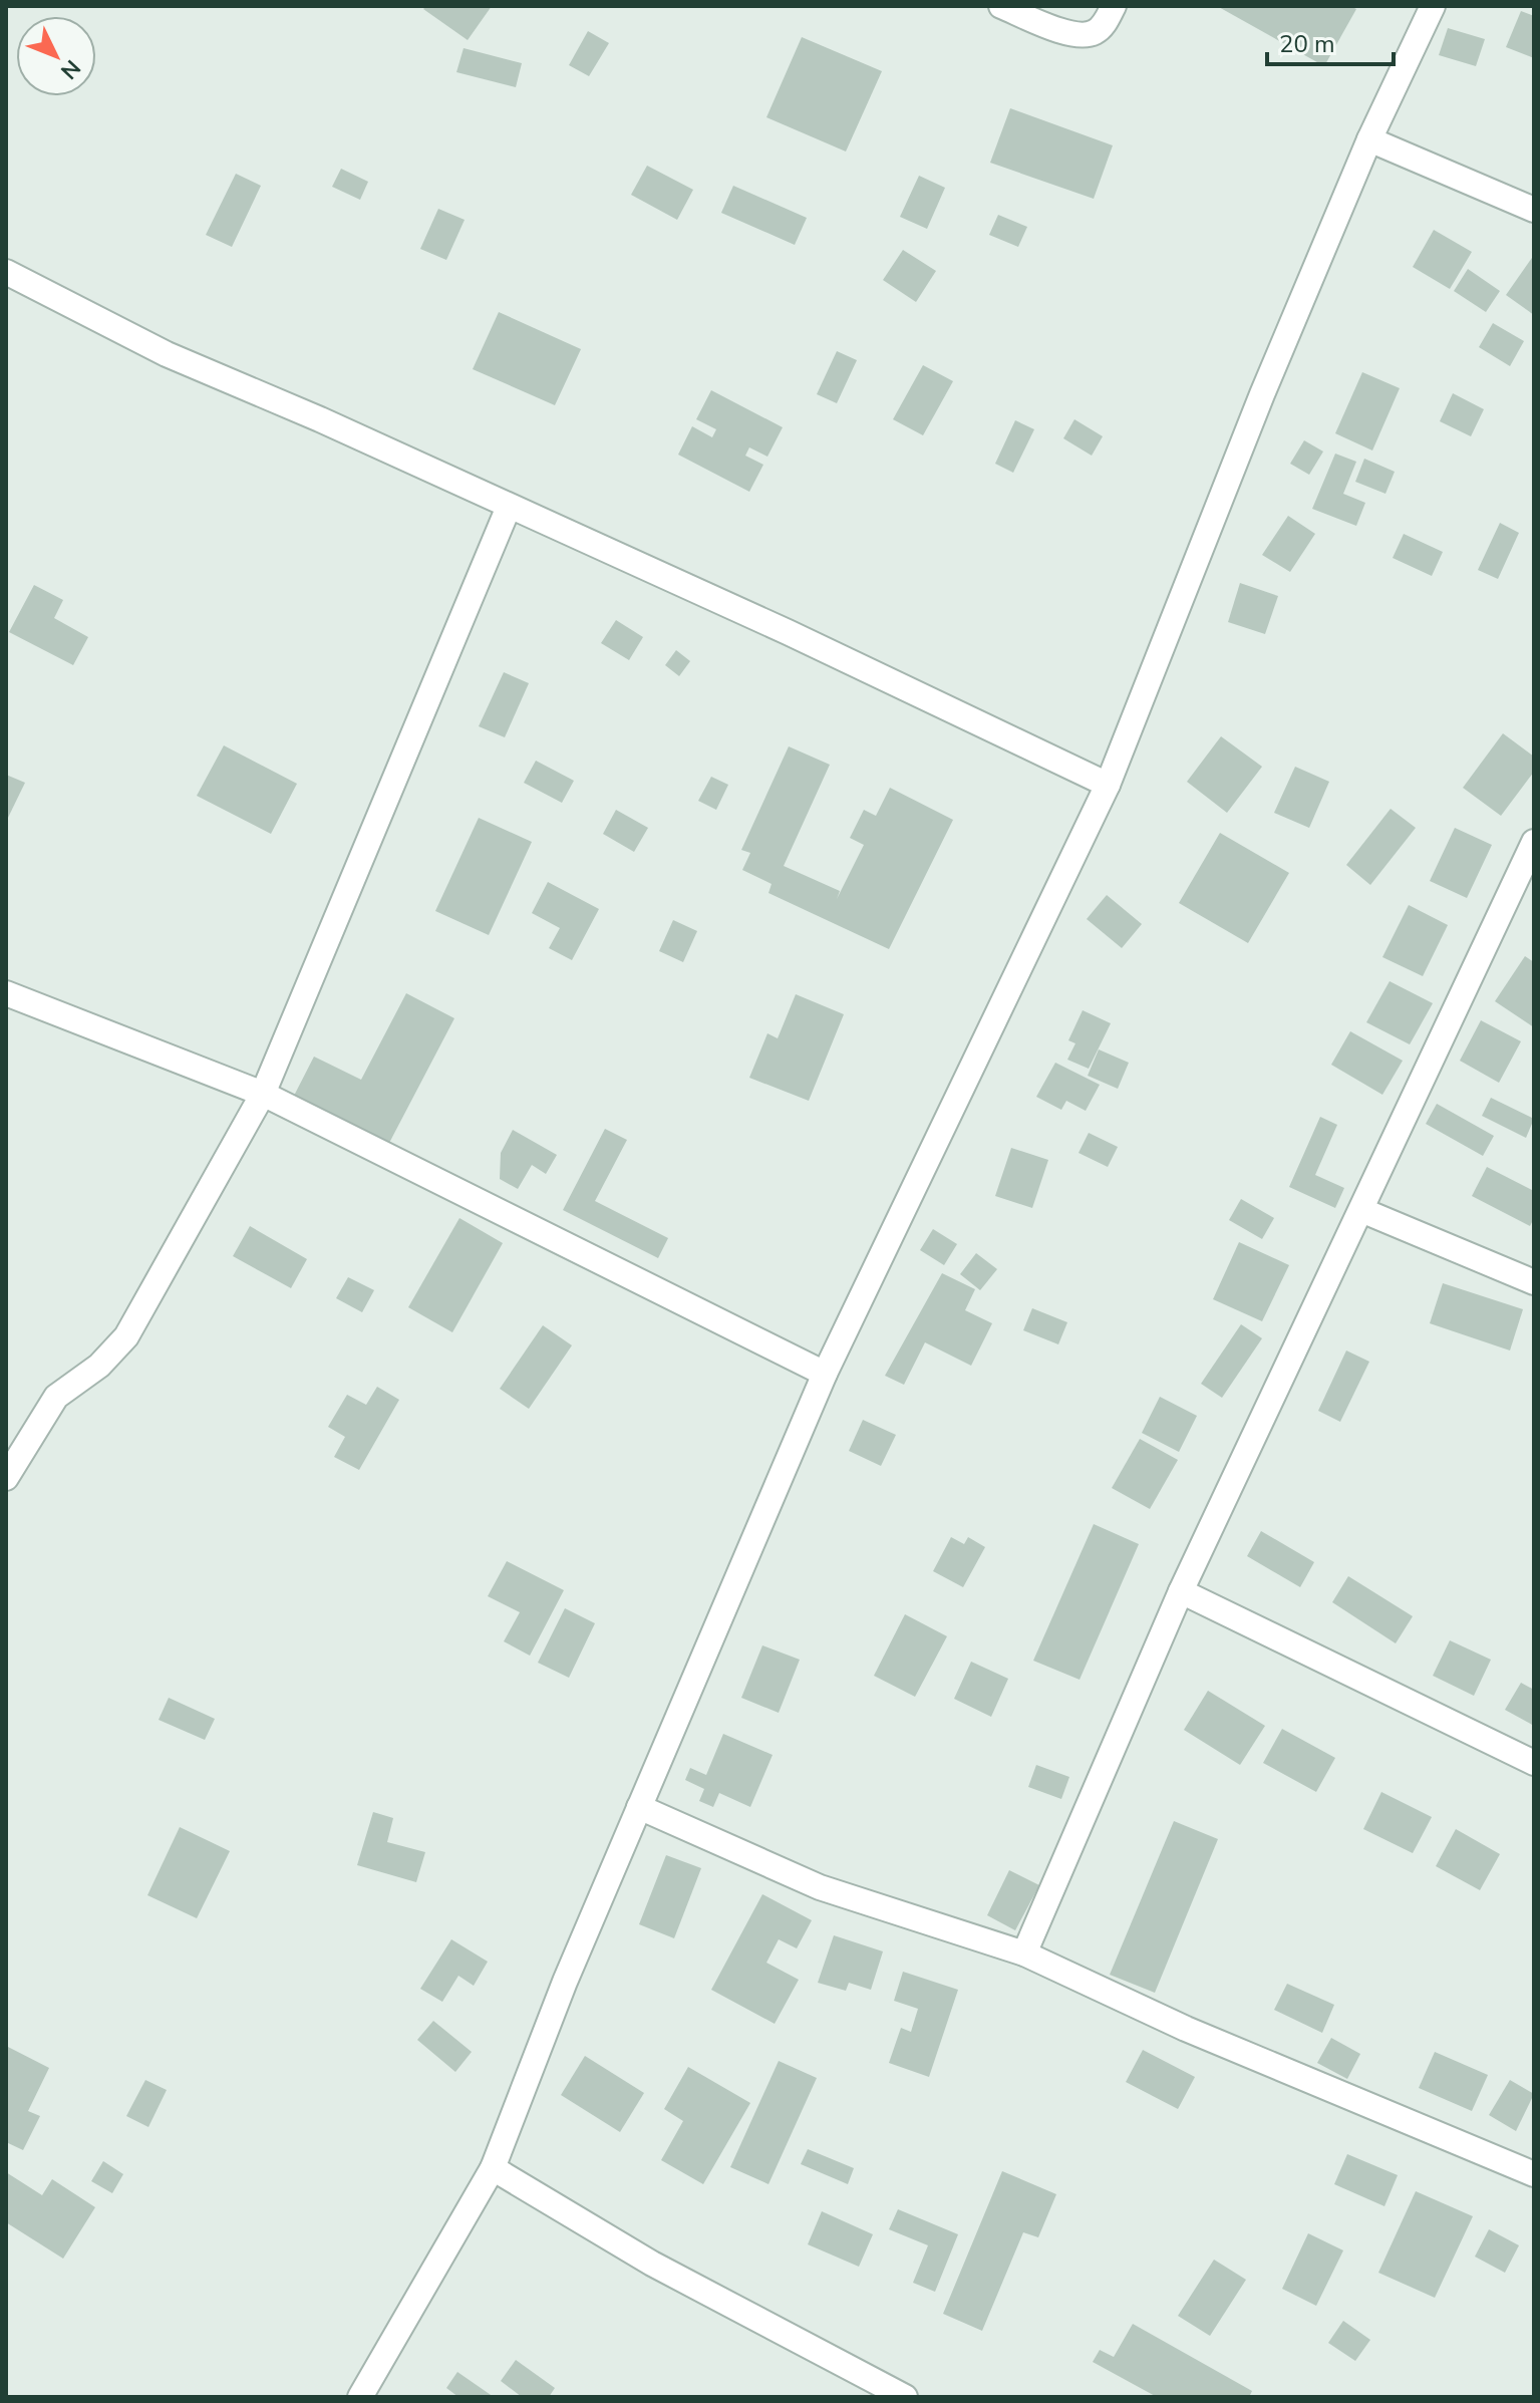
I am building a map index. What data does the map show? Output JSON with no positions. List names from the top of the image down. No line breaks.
{"scale_bar":"20 m","north":"bottom right"}
